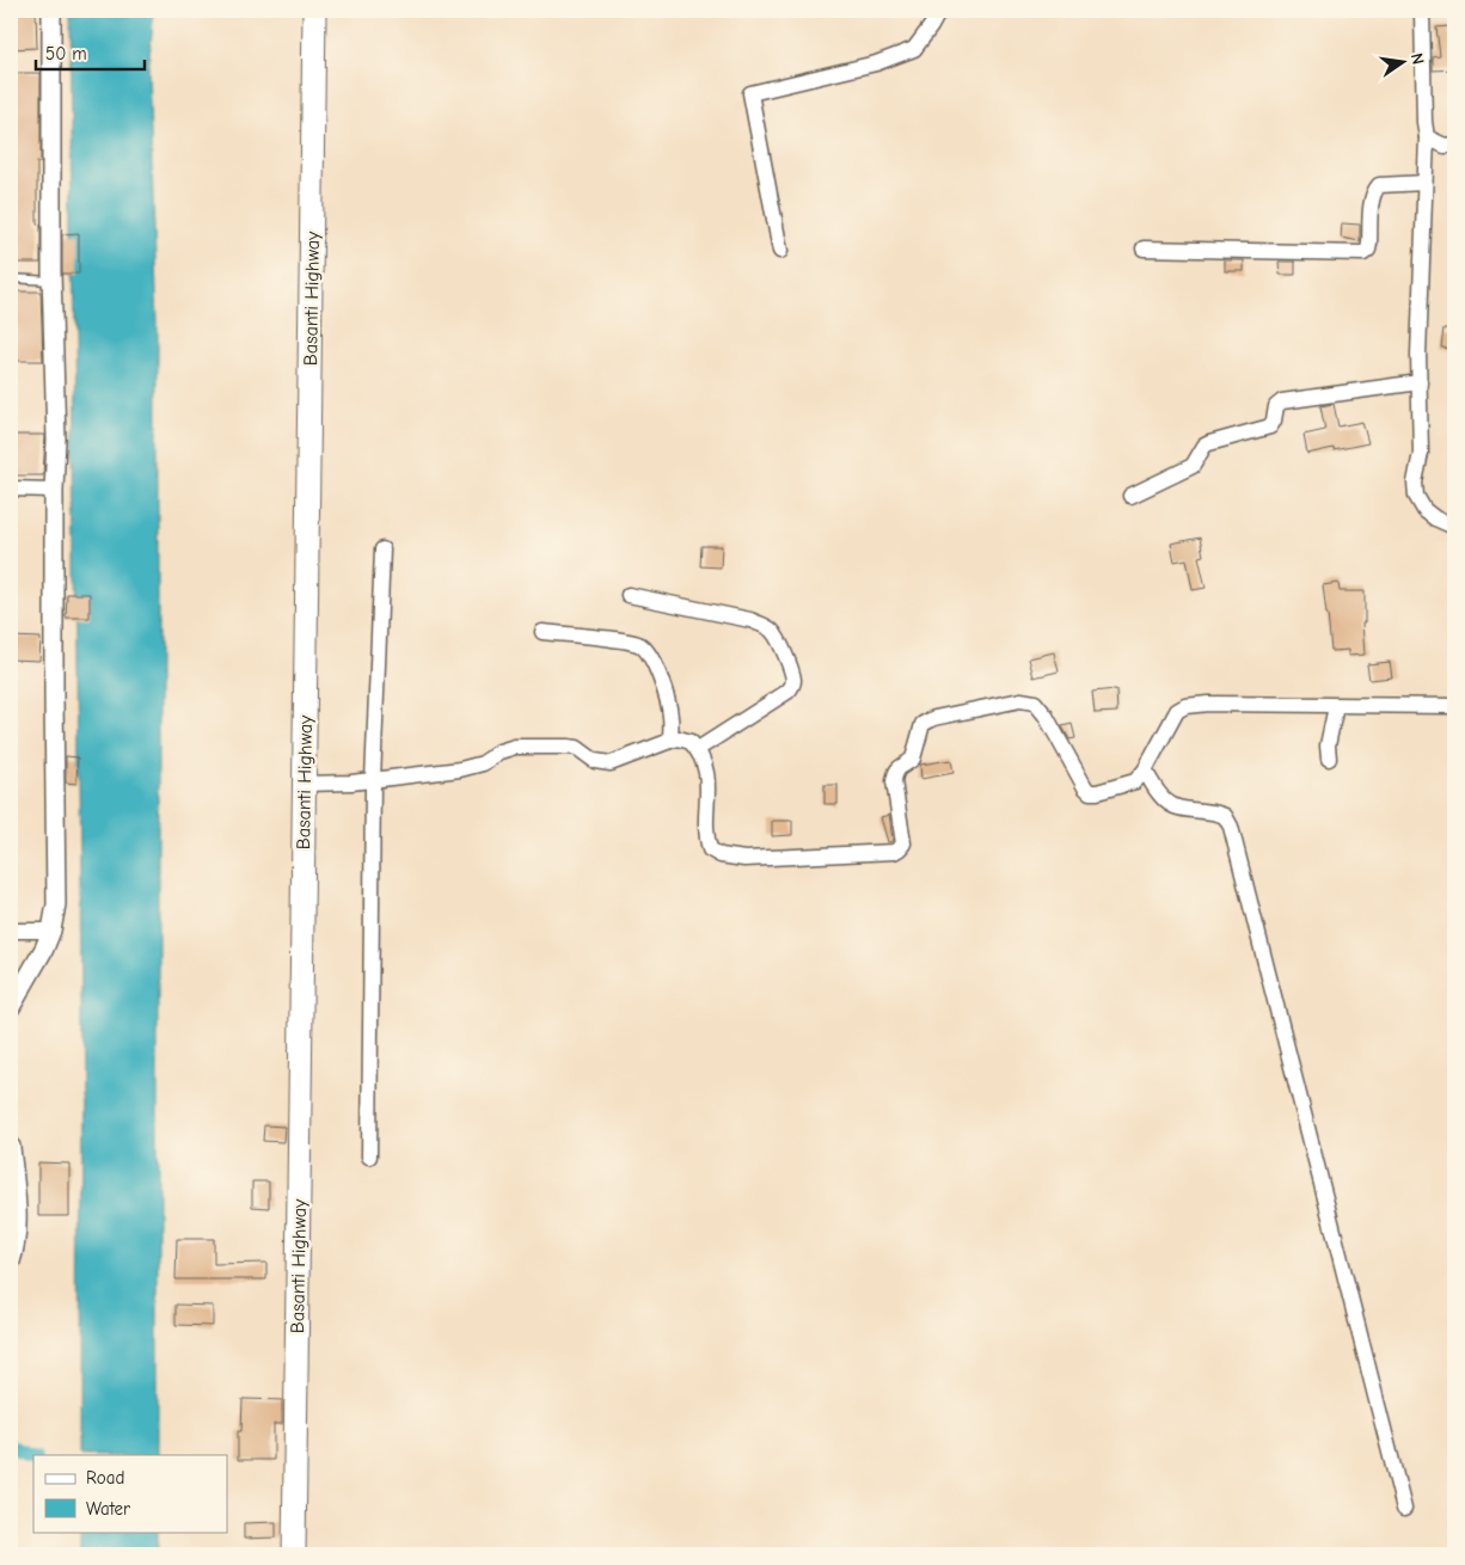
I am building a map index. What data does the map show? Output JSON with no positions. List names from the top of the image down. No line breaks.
{"streets":{"main road":["Basanti Highway"]},"legend":["Road","Water"],"scale_bar":"50 m","north":"right"}
